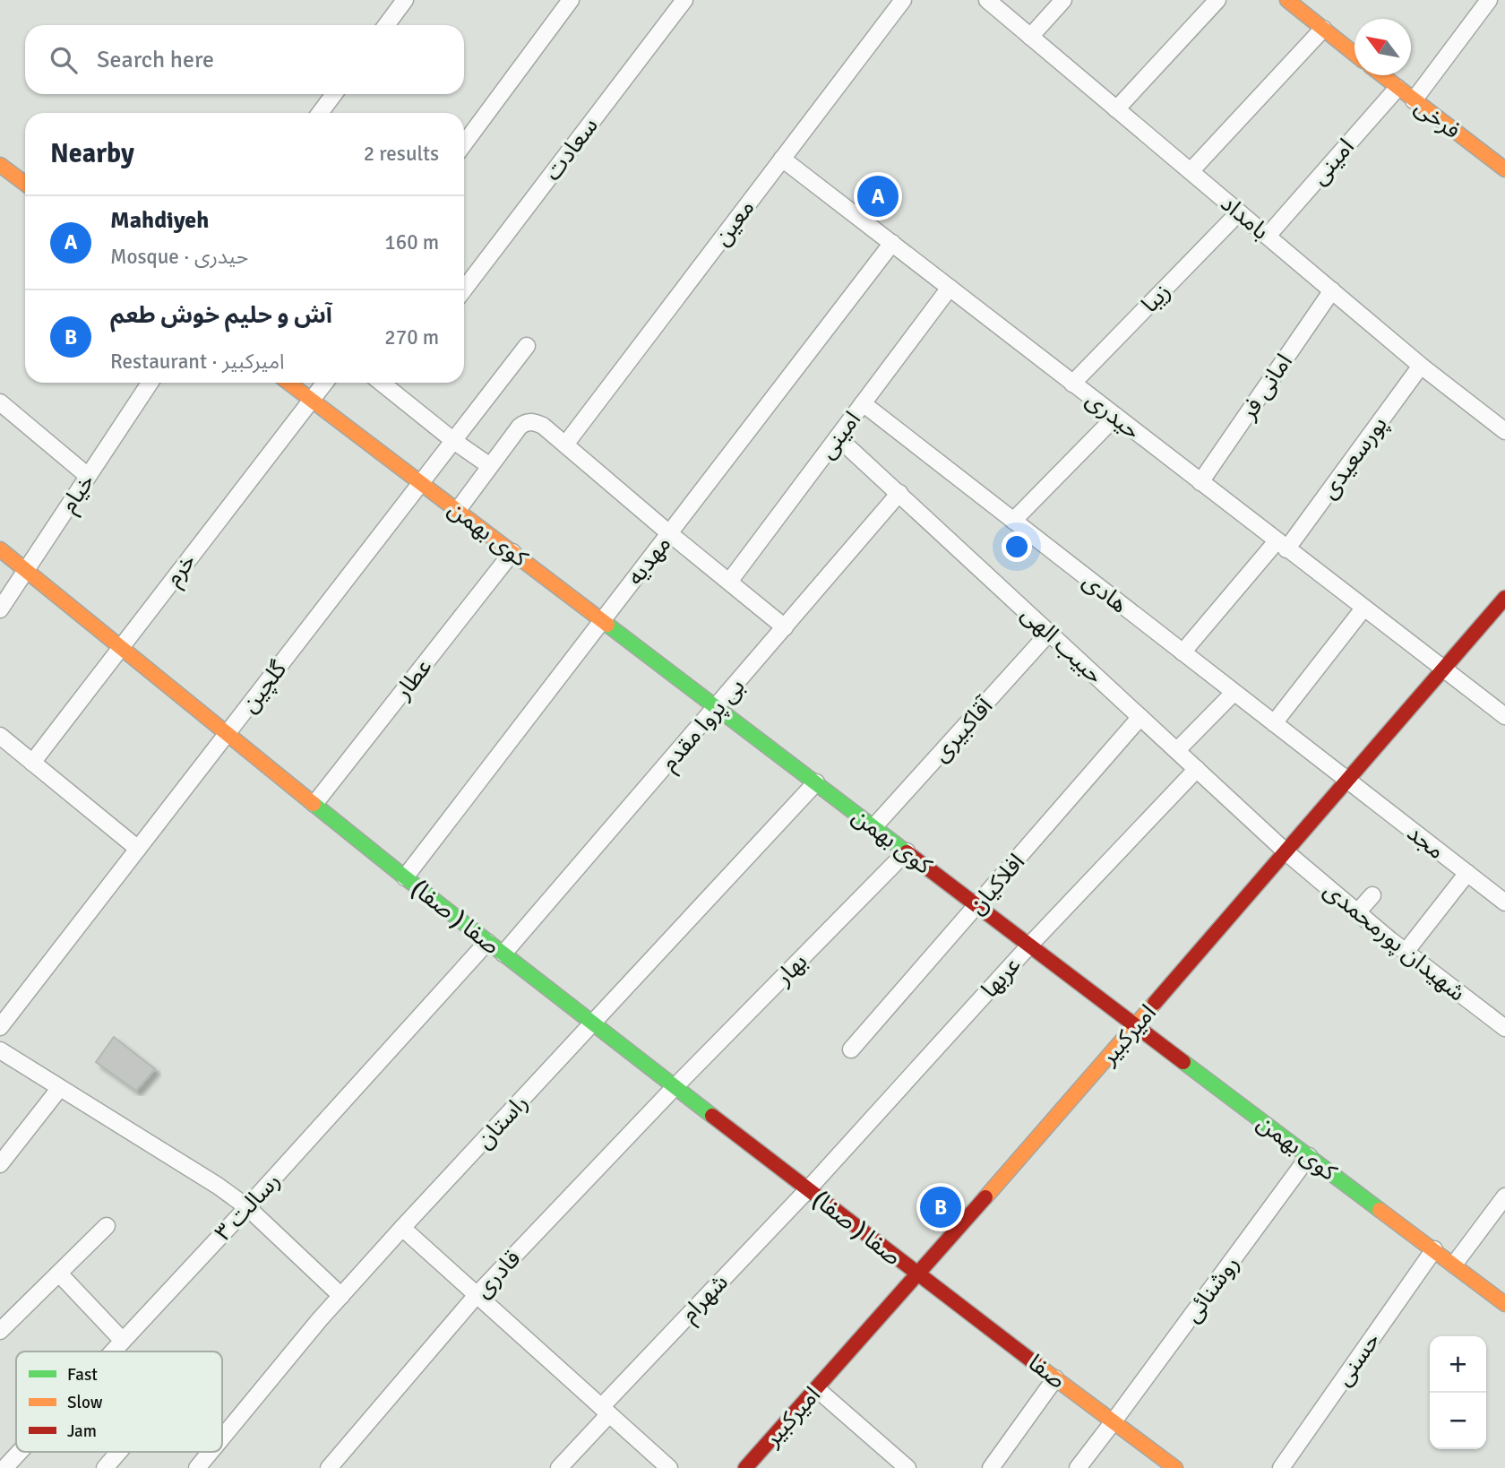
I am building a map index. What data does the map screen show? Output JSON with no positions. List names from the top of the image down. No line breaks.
{"streets":{"street":["فرخی","سعادت","امینی","بامداد","معین","زیبا","امانی فر","حیدری","پورسعیدی","خیام","کوی بهمن","مهدیه","خرم","هادی","حبیب الهی","عطار","گلچین","بی پروا مقدم","آقاکبیری","مجد","افلاکیان","صفا ( صفا)","شهیدان پورمحمدی","بهار","عربها","امیرکبیر","راستان","رسالت ۳","قادری","روشنائی","شهرام","حسنی","صفا"]},"crossings":[["فرخی","امینی"],["امینی","بامداد"],["امینی","حیدری"],["امینی","هادی"],["امینی","حبیب الهی"],["بامداد","زیبا"],["بامداد","امانی فر"],["بامداد","پورسعیدی"],["معین","حیدری"],["زیبا","حیدری"],["امانی فر","حیدری"],["حیدری","پورسعیدی"],["حیدری","مهدیه"],["حیدری","امیرکبیر"],["پورسعیدی","هادی"],["خیام","صفا ( صفا)"],["کوی بهمن","مهدیه"],["کوی بهمن","خرم"],["کوی بهمن","عطار"],["کوی بهمن","گلچین"],["کوی بهمن","بی پروا مقدم"],["کوی بهمن","آقاکبیری"],["کوی بهمن","افلاکیان"],["کوی بهمن","بهار"],["کوی بهمن","عربها"],["کوی بهمن","امیرکبیر"],["کوی بهمن","راستان"],["کوی بهمن","روشنائی"],["کوی بهمن","حسنی"],["مهدیه","صفا ( صفا)"],["خرم","صفا ( صفا)"],["هادی","مجد"],["هادی","امیرکبیر"],["حبیب الهی","بی پروا مقدم"],["حبیب الهی","آقاکبیری"],["حبیب الهی","افلاکیان"],["حبیب الهی","شهیدان پورمحمدی"],["حبیب الهی","عربها"],["حبیب الهی","امیرکبیر"],["عطار","صفا ( صفا)"],["گلچین","صفا ( صفا)"],["بی پروا مقدم","صفا ( صفا)"],["مجد","امیرکبیر"],["صفا ( صفا)","بهار"],["صفا ( صفا)","عربها"],["صفا ( صفا)","امیرکبیر"],["صفا ( صفا)","راستان"],["صفا ( صفا)","رسالت ۳"],["صفا ( صفا)","قادری"],["صفا ( صفا)","شهرام"],["صفا ( صفا)","صفا"],["شهیدان پورمحمدی","امیرکبیر"],["بهار","قادری"],["عربها","شهرام"],["امیرکبیر","صفا"],["روشنائی","صفا"]],"legend":["Fast","Slow","Jam"],"north":"top left","page":{"search":"Search here","heading":["Nearby","2 results"],"pins":["A","B"],"list":[{"mark":"A","name":"Mahdiyeh","note":"Mosque · حیدری","value":"160 m"},{"mark":"B","name":"آش و حلیم خوش طعم","note":"Restaurant · امیرکبیر","value":"270 m"}],"map_buttons":["+","−"]}}
